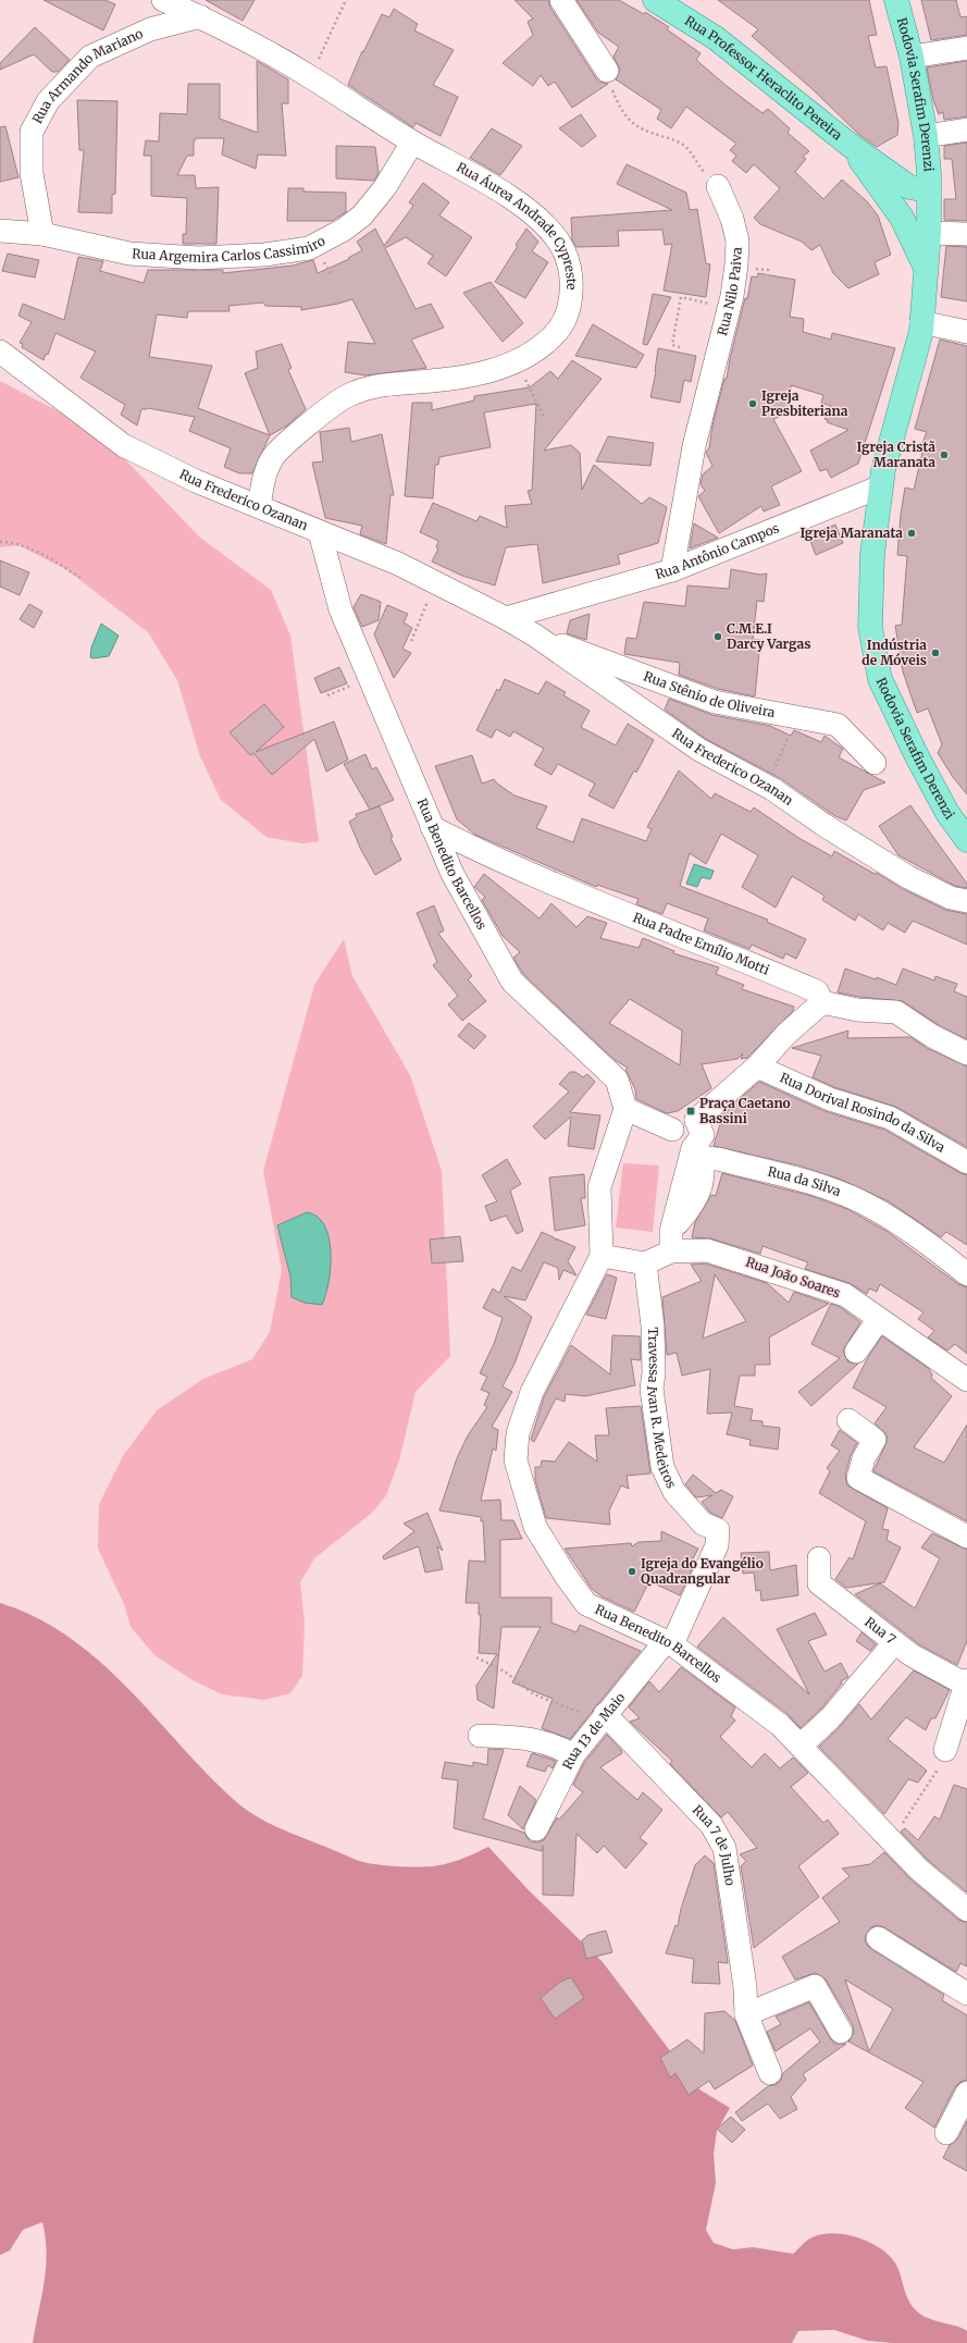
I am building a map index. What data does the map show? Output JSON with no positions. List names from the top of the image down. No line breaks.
{"streets":{"main road":["Rua Professor Heraclito Pereira","Rodovia Serafim Derenzi"],"street":["Rua Armando Mariano","Rua Áurea Andrade Cypreste","Rua Argemira Carlos Cassimiro","Rua Nilo Paiva","Rua Frederico Ozanan","Rua Antônio Campos","Rua Stênio de Oliveira","Rua Benedito Barcellos","Rua Padre Emílio Motti","Rua Dorival Rosindo da Silva","Rua da Silva","Rua João Soares","Travessa Ivan R. Medeiros","Rua 7","Rua 13 de Maio","Rua 7 de Julho"]},"crossings":[["Rua Armando Mariano","Rua Áurea Andrade Cypreste"],["Rua Armando Mariano","Rua Argemira Carlos Cassimiro"],["Rua Professor Heraclito Pereira","Rodovia Serafim Derenzi"],["Rodovia Serafim Derenzi","Rua Antônio Campos"],["Rua Áurea Andrade Cypreste","Rua Argemira Carlos Cassimiro"],["Rua Áurea Andrade Cypreste","Rua Frederico Ozanan"],["Rua Nilo Paiva","Rua Antônio Campos"],["Rua Frederico Ozanan","Rua Antônio Campos"],["Rua Frederico Ozanan","Rua Stênio de Oliveira"],["Rua Frederico Ozanan","Rua Benedito Barcellos"],["Rua Benedito Barcellos","Rua Padre Emílio Motti"],["Rua Benedito Barcellos","Rua 13 de Maio"],["Travessa Ivan R. Medeiros","Rua 13 de Maio"],["Rua 13 de Maio","Rua 7 de Julho"]],"places":{"other":["Igreja Presbiteriana","Igreja Cristã Maranata","Igreja Maranata","C.M.E.I Darcy Vargas","Indústria de Móveis","Igreja do Evangélio Quadrangular"],"transit":["Praça Caetano Bassini"]}}
